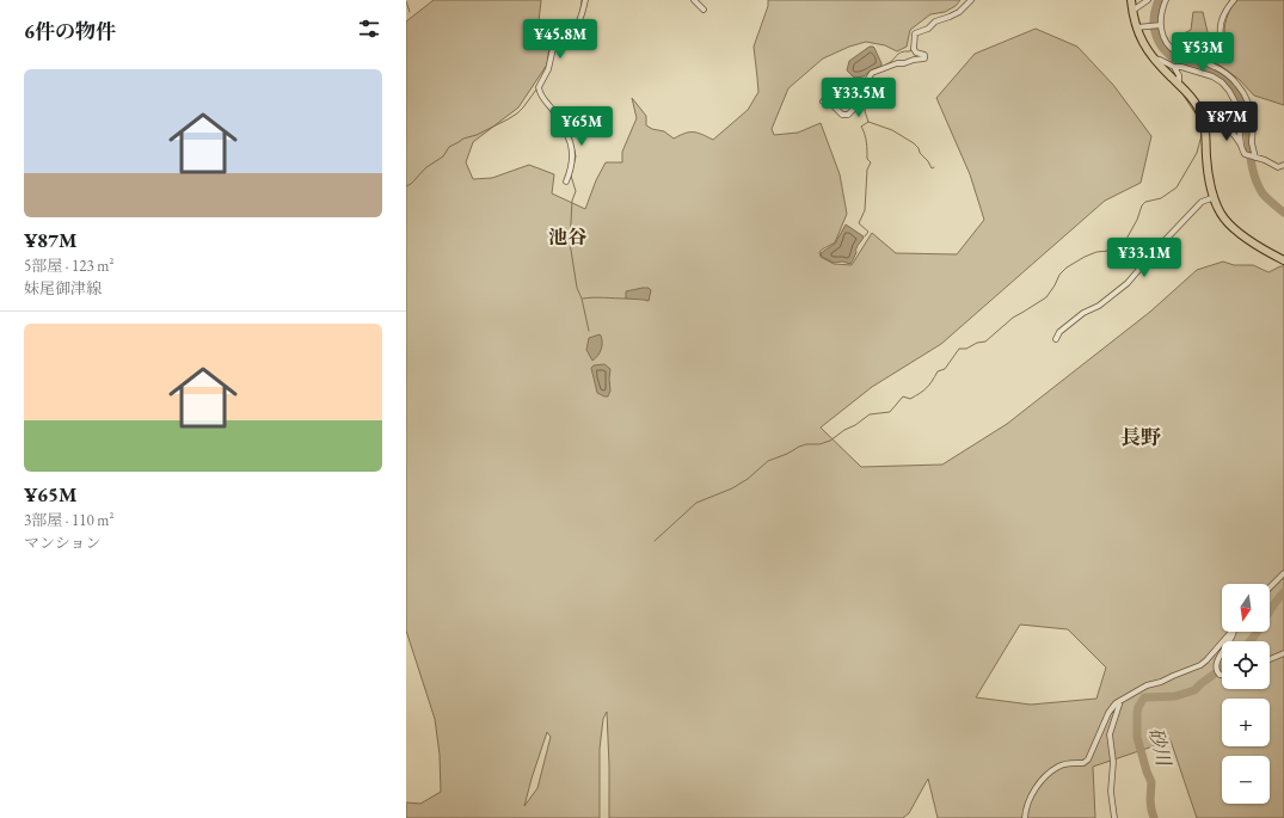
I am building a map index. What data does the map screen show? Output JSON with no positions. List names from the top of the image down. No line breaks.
{"districts":["池谷","長野"],"water":["砂川"],"north":"bottom","page":{"heading":"6件の物件","price":["¥45.8M","¥53M","¥33.5M","¥87M","¥65M","¥33.1M"],"list":[{"name":"¥87M","note":"5部屋 · 123 m² · 妹尾御津線"},{"name":"¥65M","note":"3部屋 · 110 m² · マンション"}],"map_buttons":["+","−"]}}
